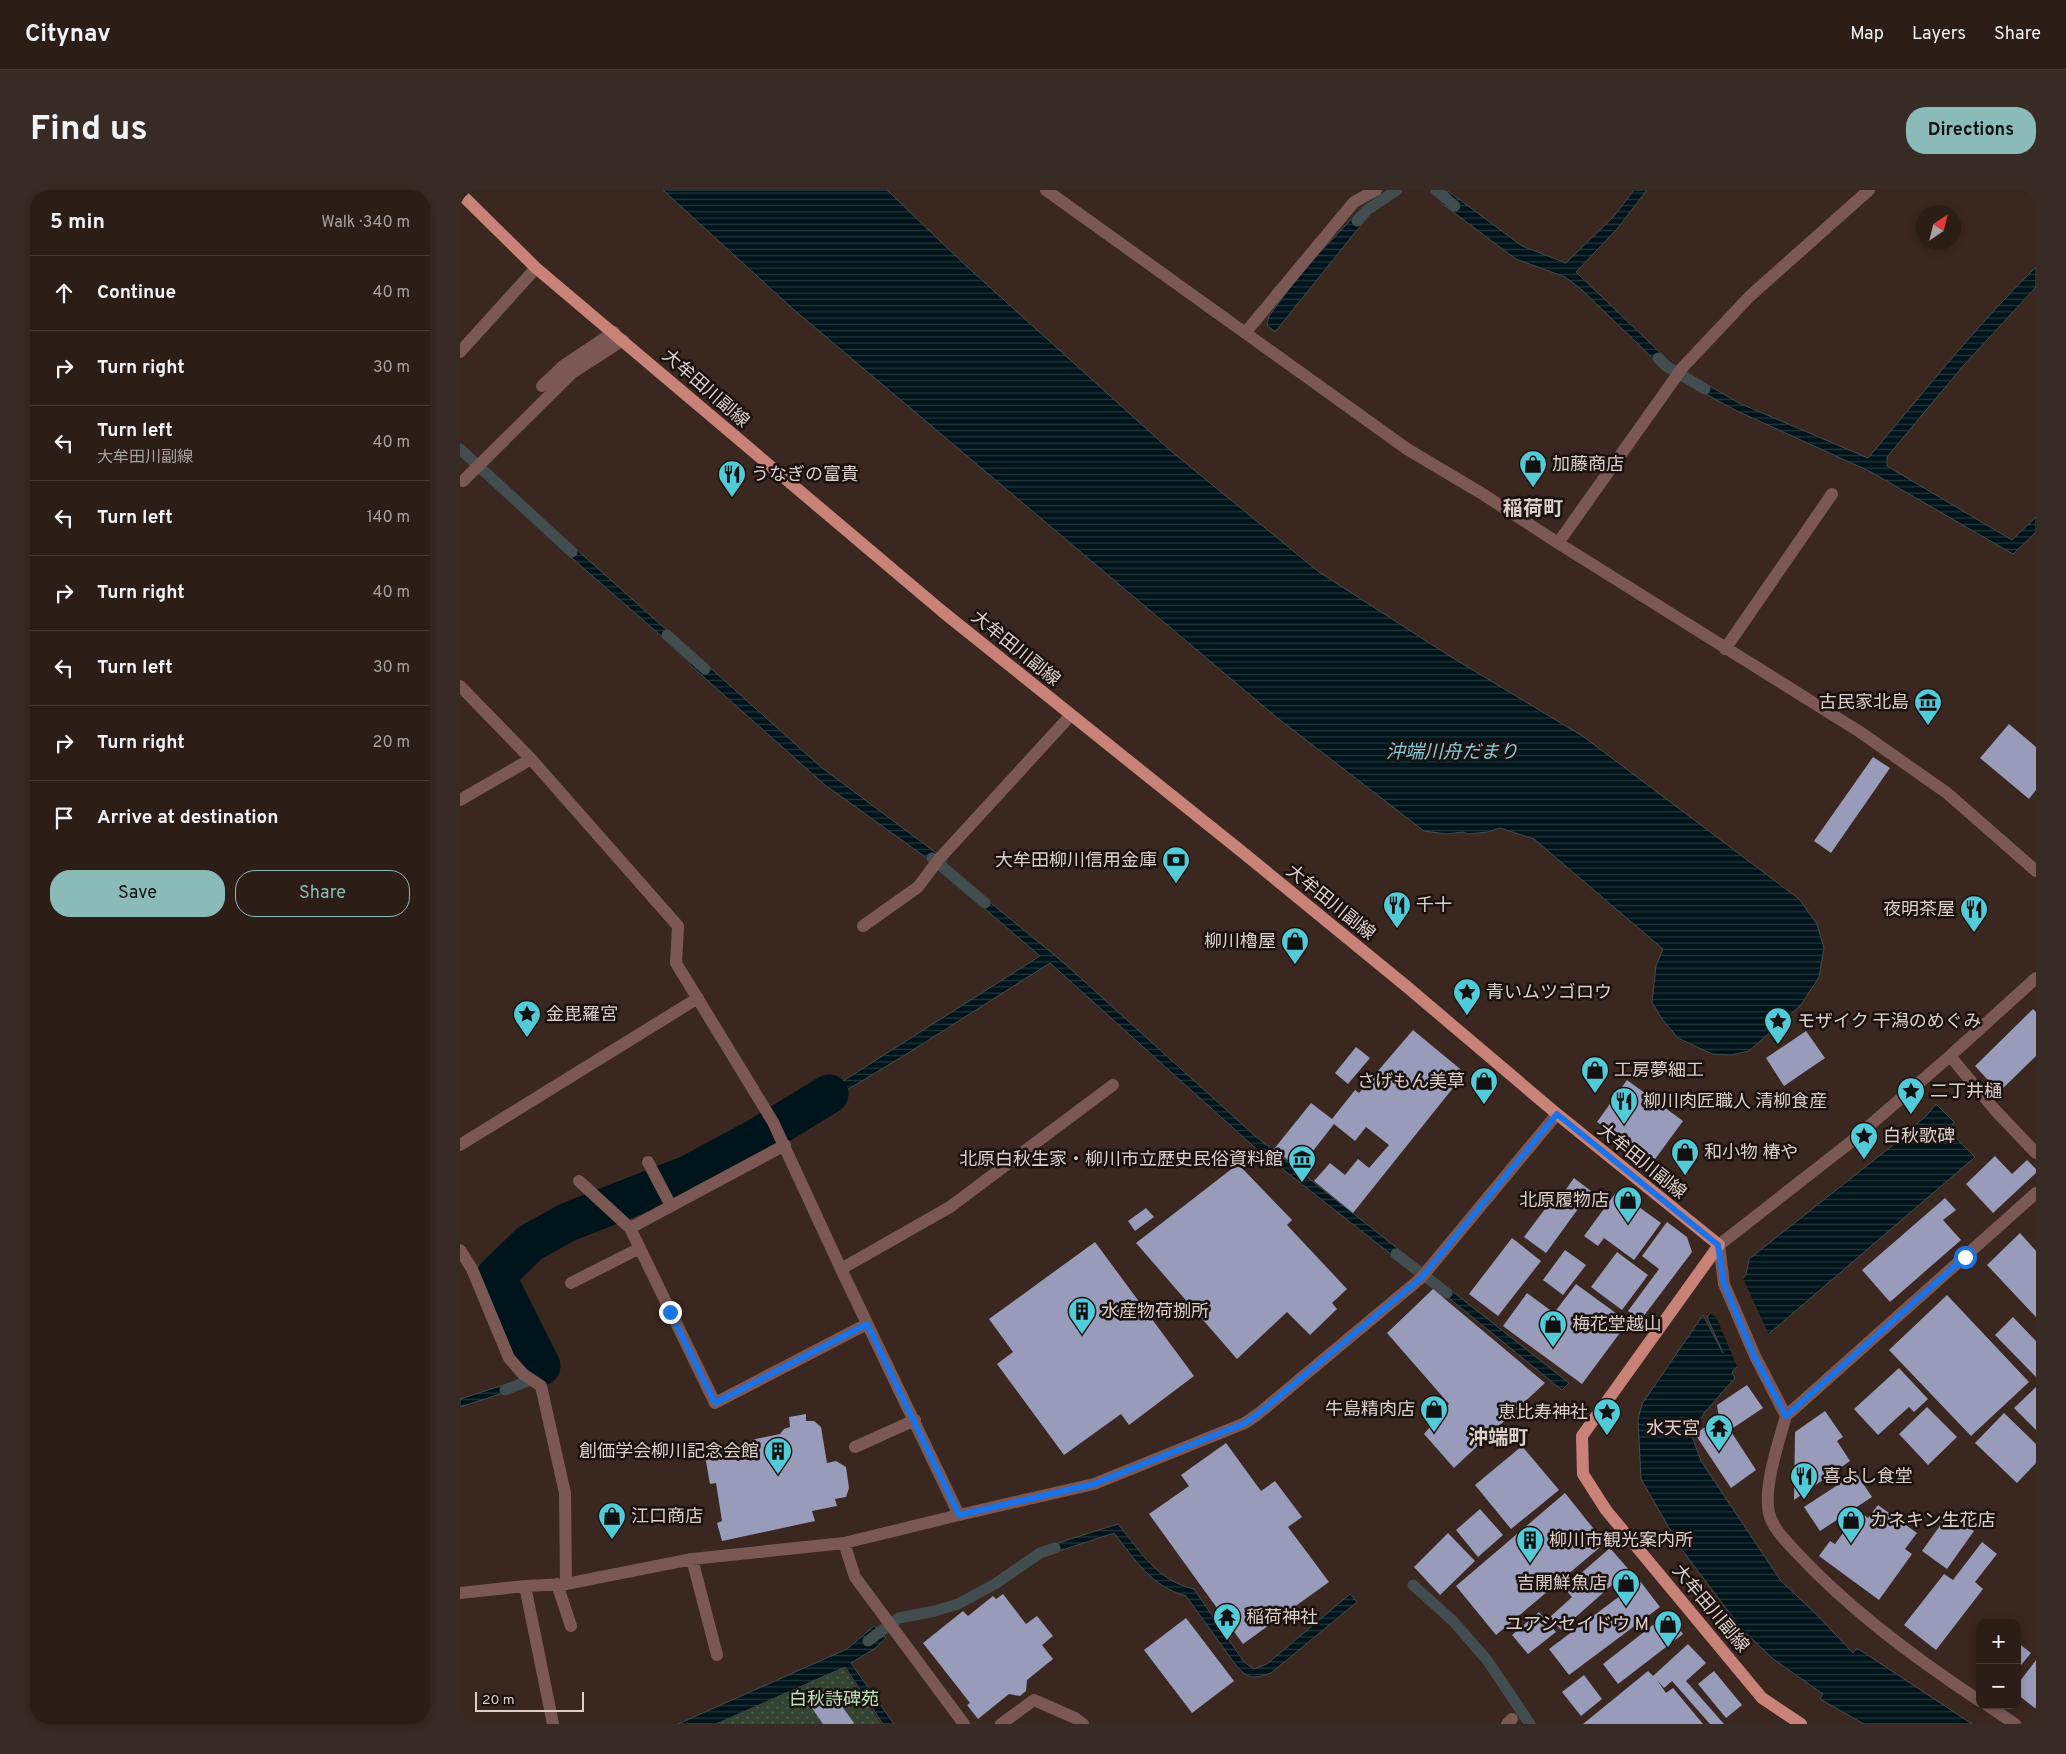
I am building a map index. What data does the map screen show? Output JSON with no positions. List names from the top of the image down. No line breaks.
{"streets":{"main road":["大牟田川副線"]},"districts":["稲荷町","沖端町"],"water":["沖端川舟だまり"],"parks":["白秋詩碑苑"],"places":{"shop":["加藤商店","柳川櫓屋","工房夢細工","さげもん美草","和小物 椿や","北原履物店","梅花堂越山","牛島精肉店","江口商店","カネキン生花店","吉開鮮魚店","ユアシセイドウ M"],"restaurant":["うなぎの富貴","千十","夜明茶屋","柳川肉匠職人 清柳食産","喜よし食堂"],"museum":["古民家北島","北原白秋生家・柳川市立歴史民俗資料館"],"bank":["大牟田柳川信用金庫"],"place":["青いムツゴロウ","金毘羅宮","モザイク 干潟のめぐみ","二丁井樋","白秋歌碑","恵比寿神社"],"building":["水産物荷捌所","創価学会柳川記念会館","柳川市観光案内所"],"temple":["水天宮","稲荷神社"]},"scale_bar":"20 m","north":"top right","page":{"header":"Citynav","nav":["Map","Layers","Share"],"buttons":["Directions",["Save","Share"]],"title":"Find us","heading":["5 min","Walk · 340 m"],"list":[["Continue","40 m"],["Turn right","30 m"],["Turn left","大牟田川副線","40 m"],["Turn left","140 m"],["Turn right","40 m"],["Turn left","30 m"],["Turn right","20 m"],"Arrive at destination"],"map_buttons":["+","−"],"scale":"20 m"}}
